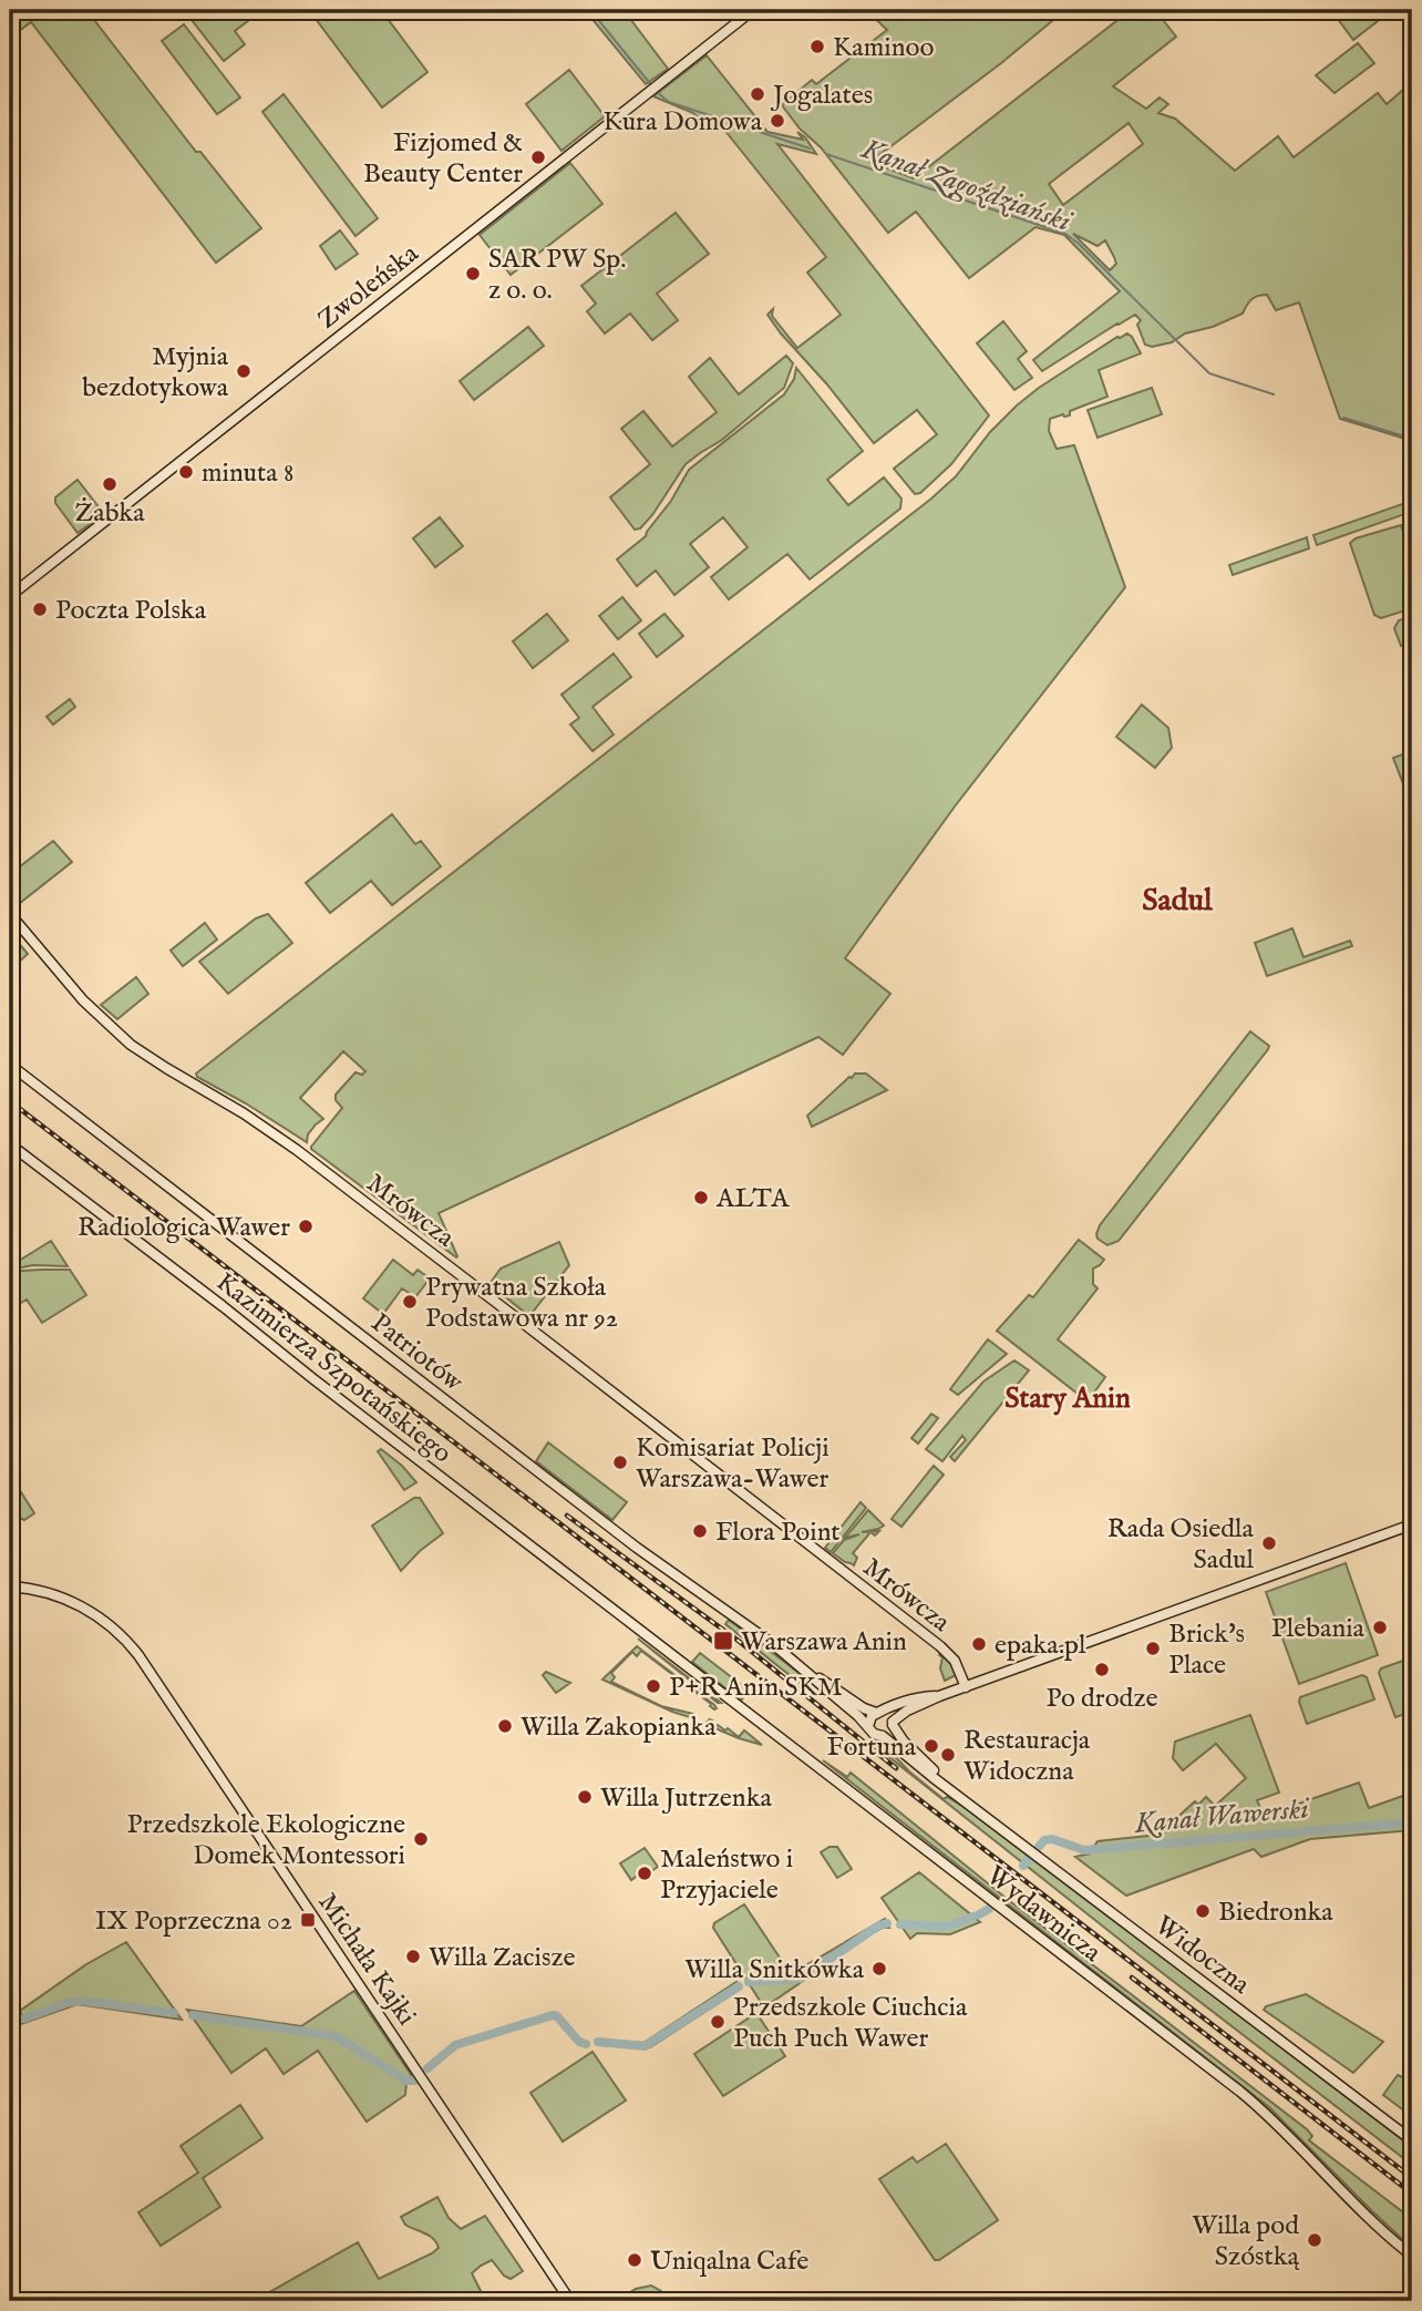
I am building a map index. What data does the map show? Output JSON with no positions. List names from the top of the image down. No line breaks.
{"streets":{"main road":["Zwoleńska","Mrówcza","Patriotów","Kazimierza Szpotańskiego","Wydawnicza","Widoczna","Michała Kajki"]},"crossings":[["Patriotów","Widoczna"],["Kazimierza Szpotańskiego","Wydawnicza"]],"districts":["Sadul","Stary Anin"],"water":["Kanał Zagoździański","Kanał Wawerski"],"places":{"other":["Kaminoo","Jogalates","Kura Domowa","Fizjomed & Beauty Center","SAR PW Sp. z o. o.","Myjnia bezdotykowa","minuta 8","Żabka","Poczta Polska","ALTA","Radiologica Wawer","Prywatna Szkoła Podstawowa nr 92","Komisariat Policji Warszawa-Wawer","Flora Point","Rada Osiedla Sadul","Plebania","epaka.pl","Brick's Place","Po drodze","P+R Anin SKM","Willa Zakopianka","Fortuna","Restauracja Widoczna","Willa Jutrzenka","Przedszkole Ekologiczne Domek Montessori","Maleństwo i Przyjaciele","Biedronka","Willa Zacisze","Willa Snitkówka","Przedszkole Ciuchcia Puch Puch Wawer","Willa pod Szóstką","Uniqalna Cafe"],"transit":["Warszawa Anin","IX Poprzeczna 02"]}}
